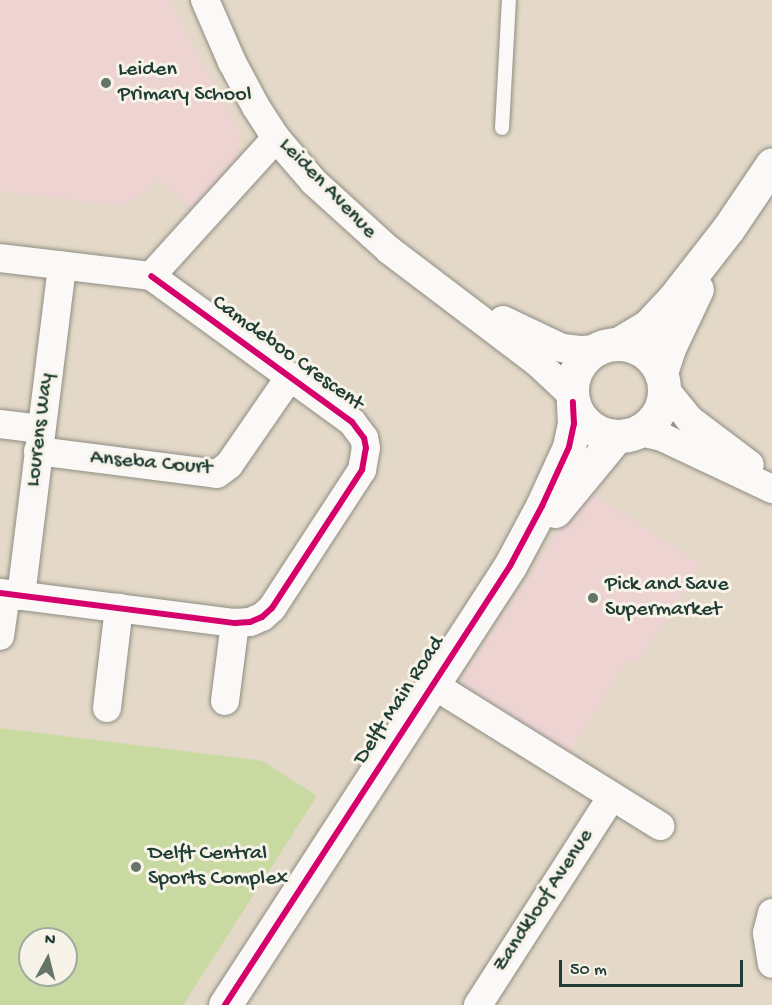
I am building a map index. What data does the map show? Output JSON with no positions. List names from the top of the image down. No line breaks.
{"streets":{"street":["Leiden Avenue","Camdeboo Crescent","Lourens Way","Anseba Court","Delft Main Road","Zandkloof Avenue"]},"crossings":[["Leiden Avenue","Delft Main Road"],["Camdeboo Crescent","Lourens Way"],["Camdeboo Crescent","Anseba Court"],["Lourens Way","Anseba Court"]],"places":["Leiden Primary School","Pick and Save Supermarket","Delft Central Sports Complex"],"scale_bar":"50 m","north":"top"}
